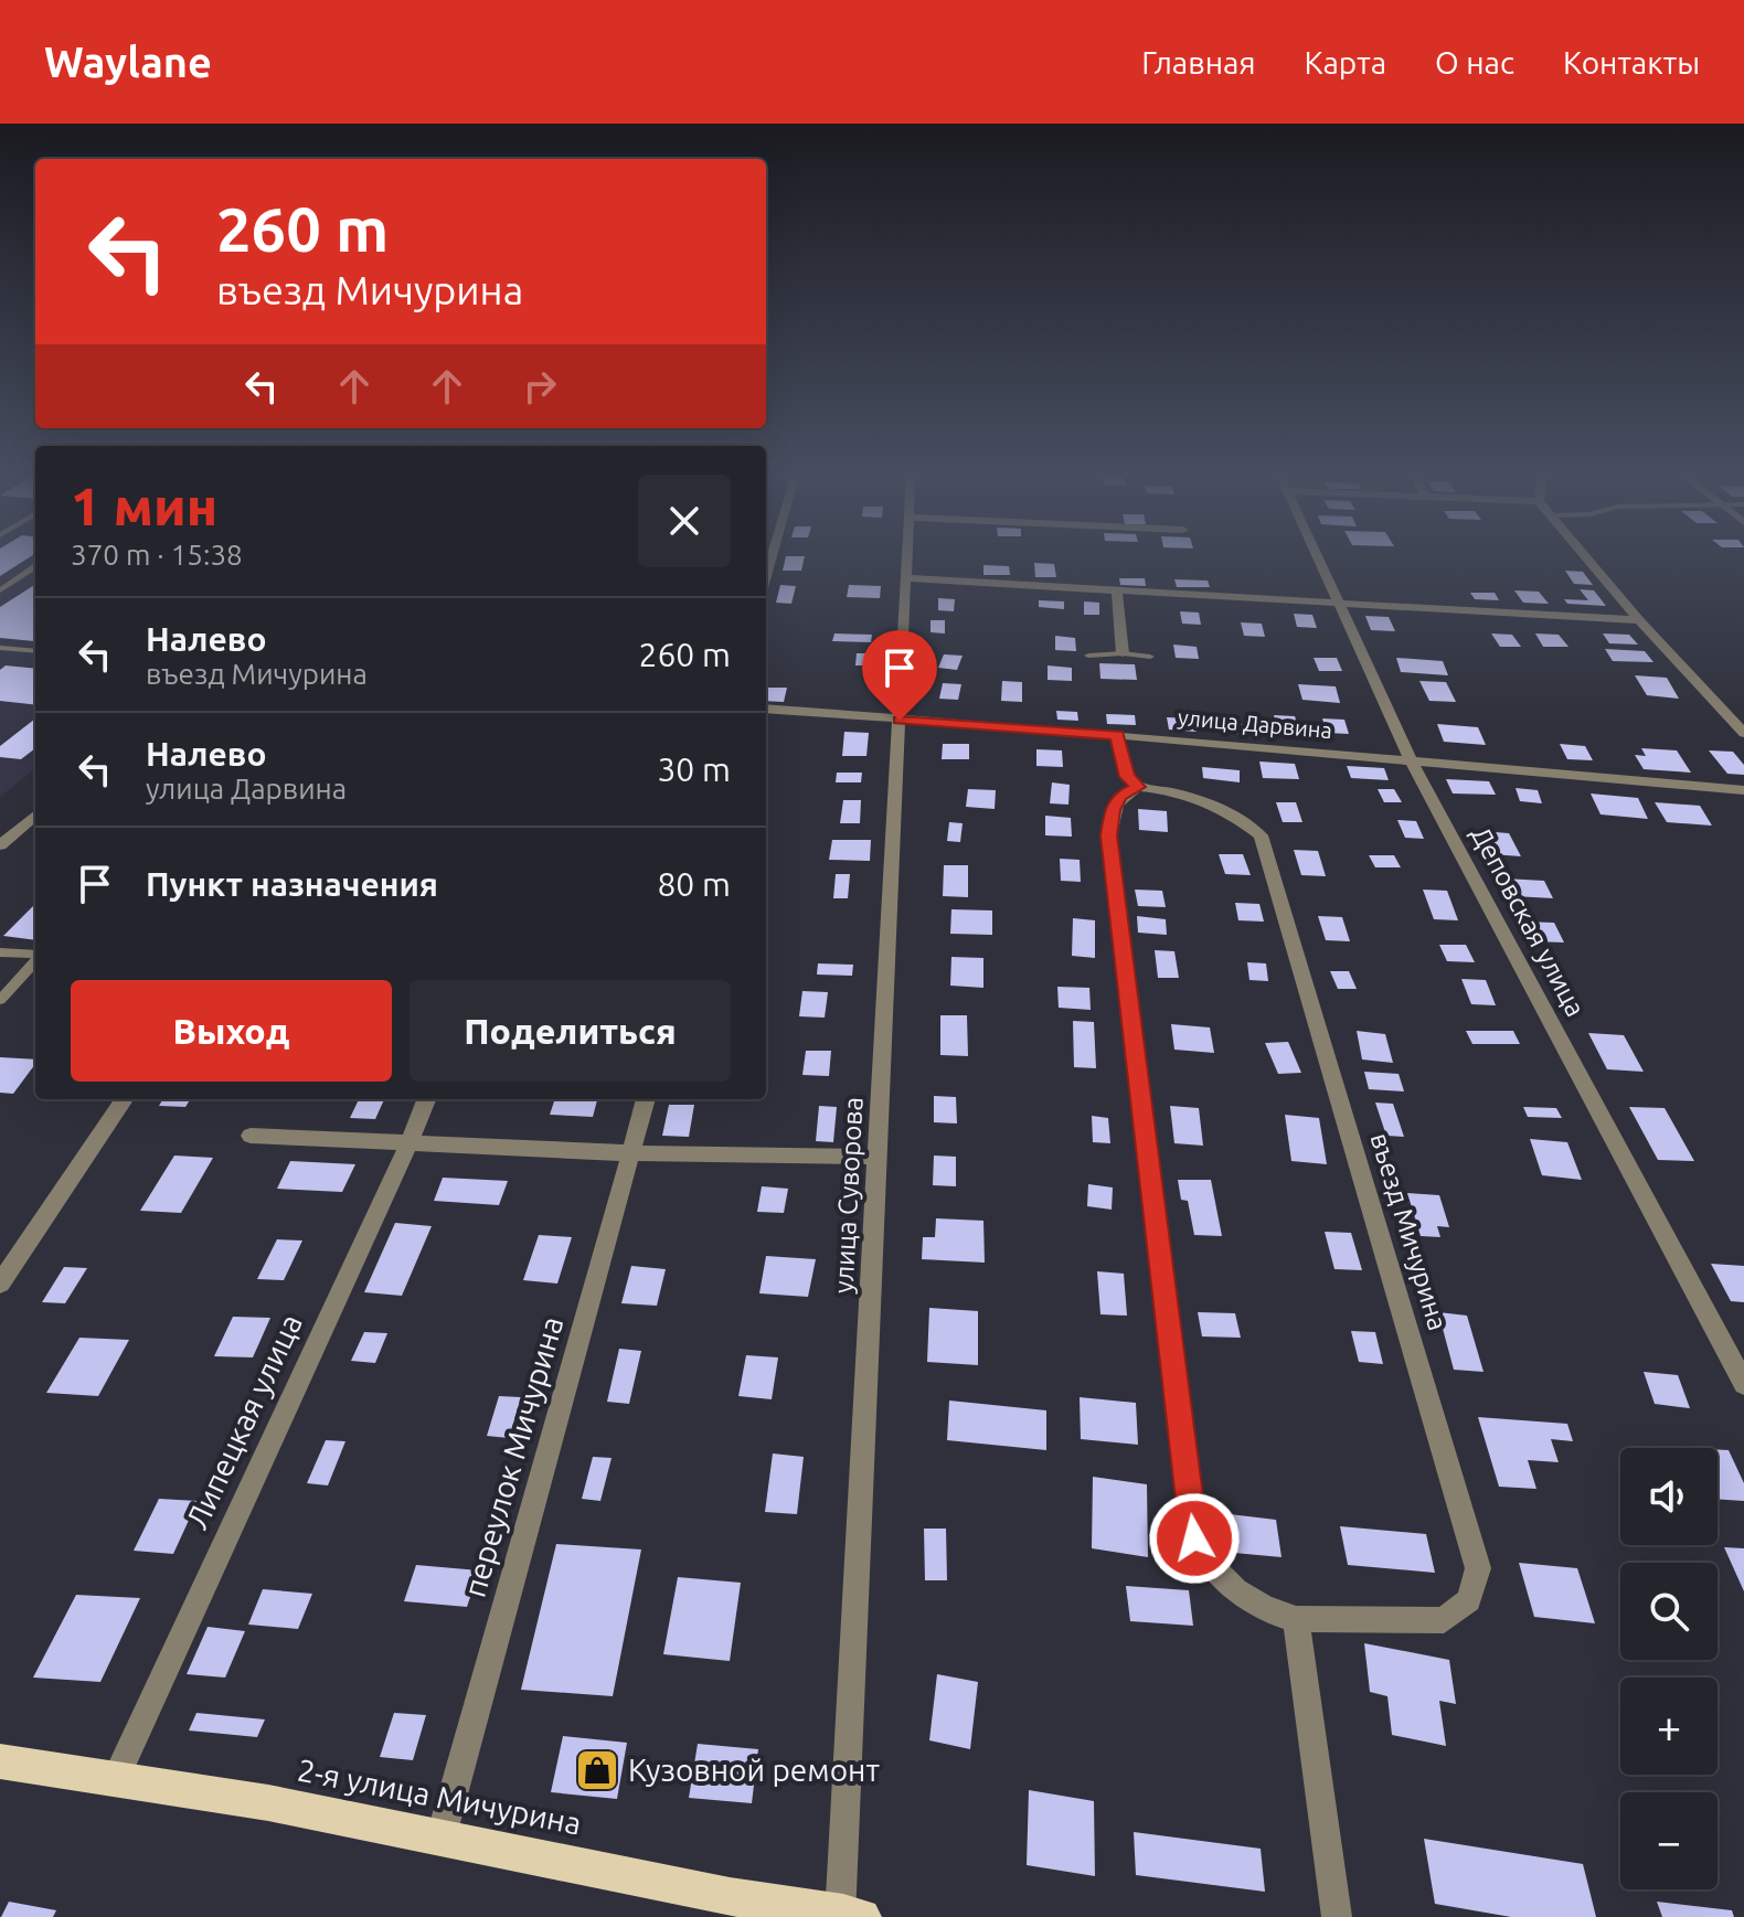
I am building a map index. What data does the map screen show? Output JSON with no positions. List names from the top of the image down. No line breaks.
{"streets":{"main road":["2-я улица Мичурина"],"street":["улица Дарвина","Деповская улица","улица Суворова","въезд Мичурина","Липецкая улица","переулок Мичурина"]},"crossings":[["улица Дарвина","Деповская улица"],["улица Дарвина","улица Суворова"],["улица Суворова","2-я улица Мичурина"],["Липецкая улица","2-я улица Мичурина"],["переулок Мичурина","2-я улица Мичурина"]],"places":{"shop":["Кузовной ремонт"]},"page":{"header":"Waylane","nav":["Главная","Карта","О нас","Контакты"],"turn":["260 m","въезд Мичурина"],"heading":["1 мин","370 m · 15:38"],"list":[{"name":"Налево","note":"въезд Мичурина","value":"260 m"},{"name":"Налево","note":"улица Дарвина","value":"30 m"},{"name":"Пункт назначения","value":"80 m"}],"buttons":["Выход","Поделиться"],"map_buttons":["+","−"]}}
